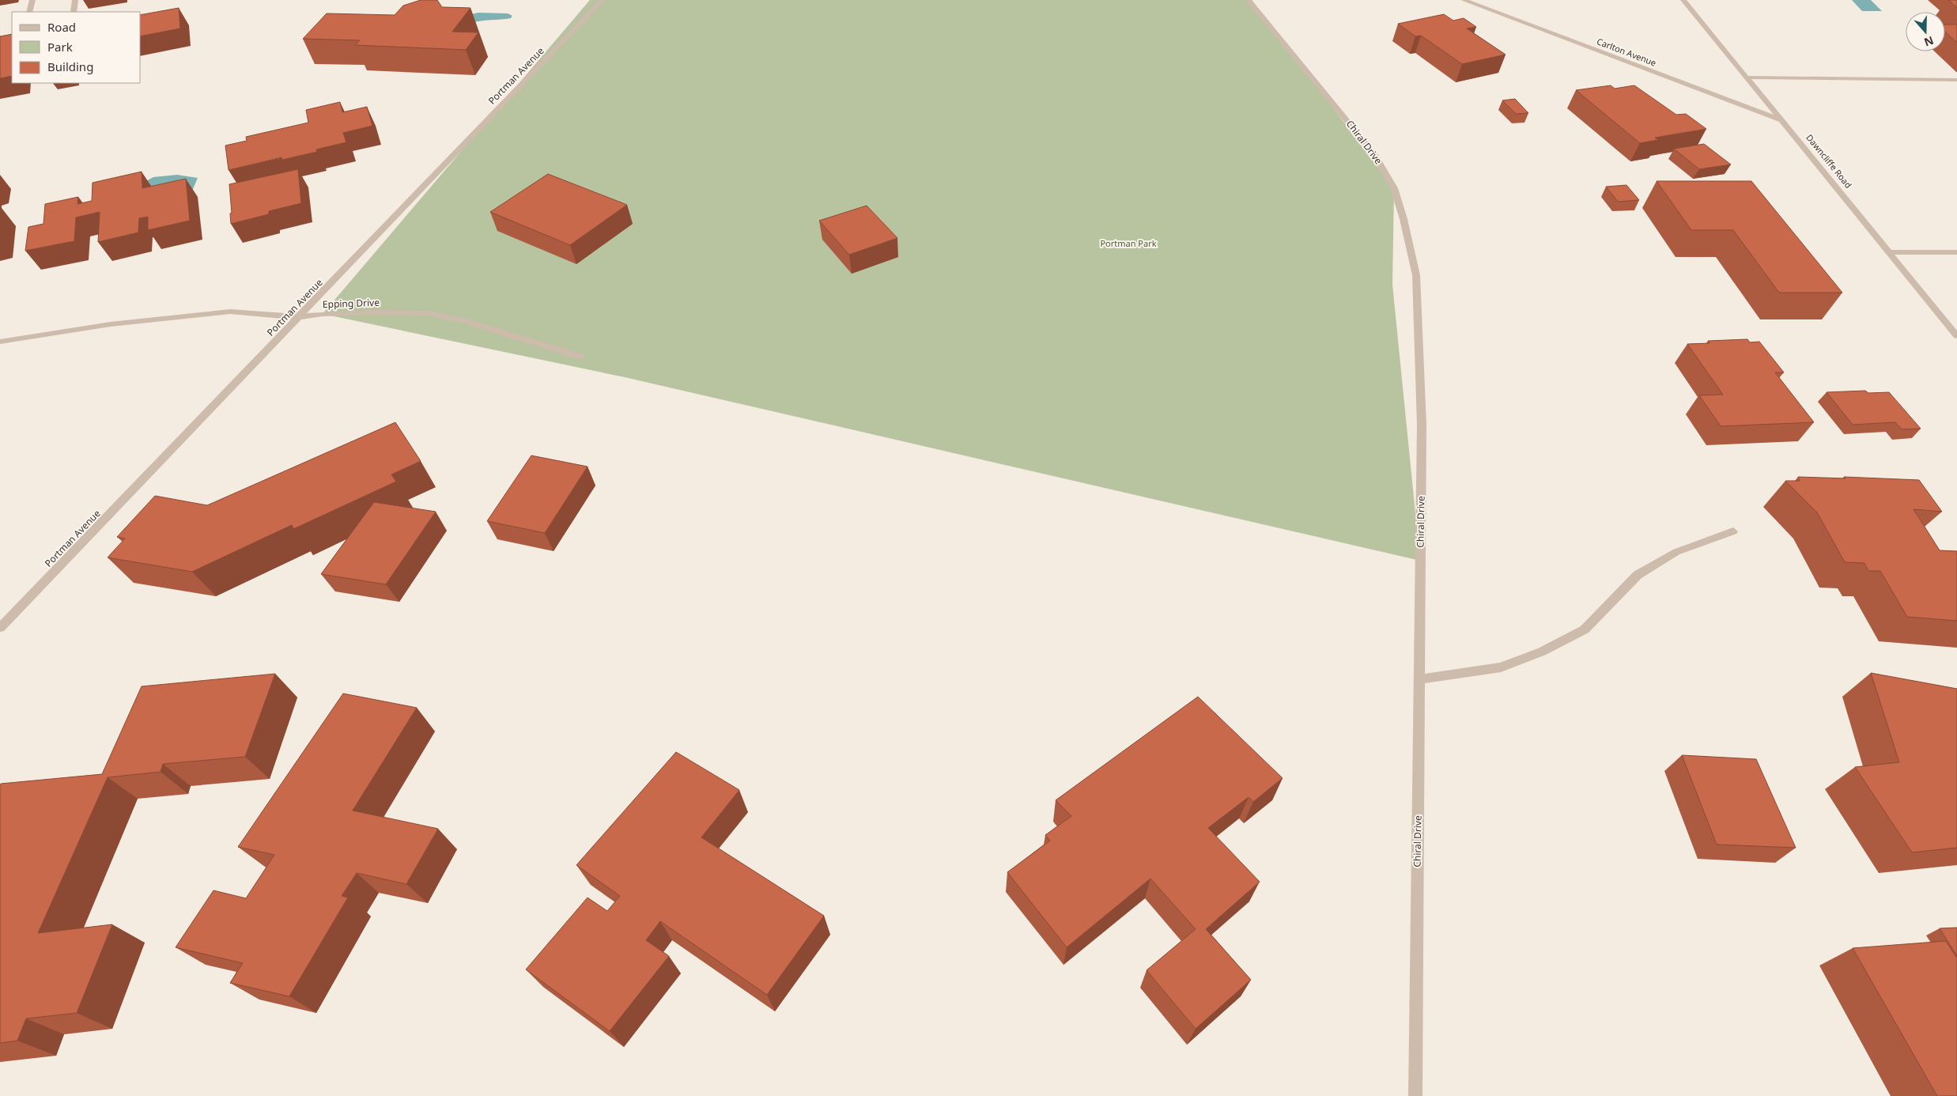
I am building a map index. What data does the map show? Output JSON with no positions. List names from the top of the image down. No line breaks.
{"streets":{"street":["Carlton Avenue","Portman Avenue","Chiral Drive","Dawncliffe Road","Epping Drive"]},"crossings":[["Carlton Avenue","Dawncliffe Road"],["Portman Avenue","Epping Drive"]],"parks":["Portman Park"],"legend":["Road","Park","Building"],"north":"bottom"}
